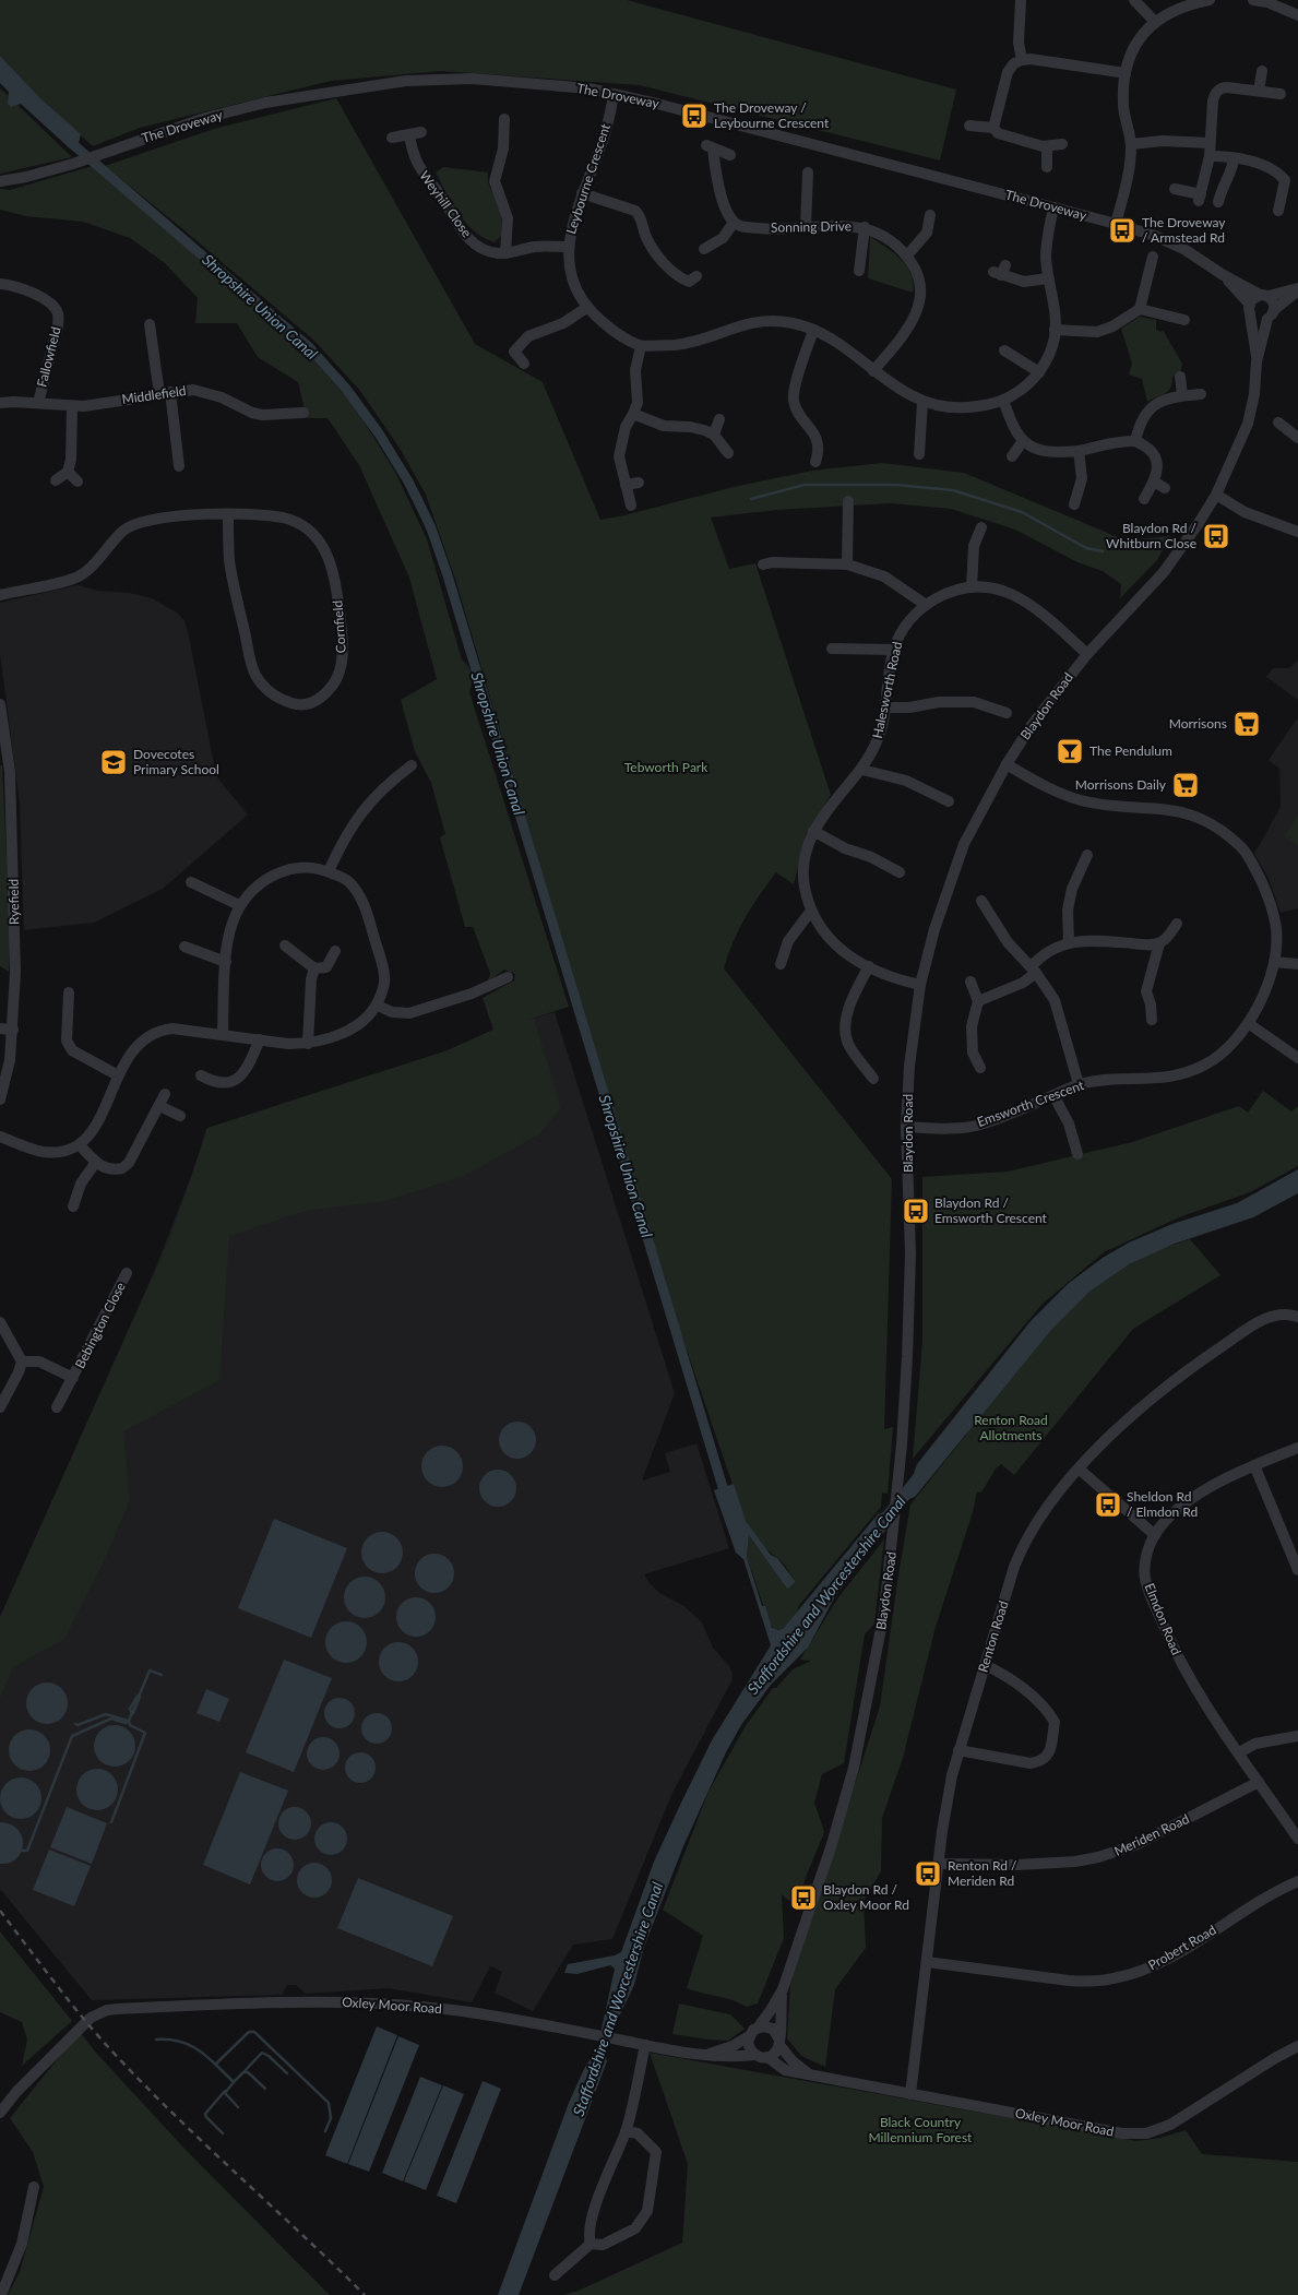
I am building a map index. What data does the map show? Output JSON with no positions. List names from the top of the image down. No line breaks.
{"streets":{"street":["The Droveway","Leybourne Crescent","Weyhill Close","Sonning Drive","Fallowfield","Middlefield","Cornfield","Halesworth Road","Blaydon Road","Ryefield","Emsworth Crescent","Bebington Close","Elmdon Road","Renton Road","Meriden Road","Probert Road","Oxley Moor Road"]},"crossings":[["The Droveway","Leybourne Crescent"],["The Droveway","Blaydon Road"],["Leybourne Crescent","Weyhill Close"],["Fallowfield","Middlefield"],["Halesworth Road","Blaydon Road"],["Blaydon Road","Emsworth Crescent"],["Blaydon Road","Oxley Moor Road"],["Elmdon Road","Meriden Road"],["Renton Road","Meriden Road"],["Renton Road","Probert Road"],["Renton Road","Oxley Moor Road"]],"water":["Shropshire Union Canal","Staffordshire and Worcestershire Canal"],"parks":["Tebworth Park","Renton Road Allotments","Black Country Millennium Forest"],"places":{"bus stop":["The Droveway / Leybourne Crescent","The Droveway / Armstead Rd","Blaydon Rd / Whitburn Close","Blaydon Rd / Emsworth Crescent","Sheldon Rd / Elmdon Rd","Renton Rd / Meriden Rd","Blaydon Rd / Oxley Moor Rd"],"supermarket":["Morrisons","Morrisons Daily"],"bar":["The Pendulum"],"school or university":["Dovecotes Primary School"]}}
